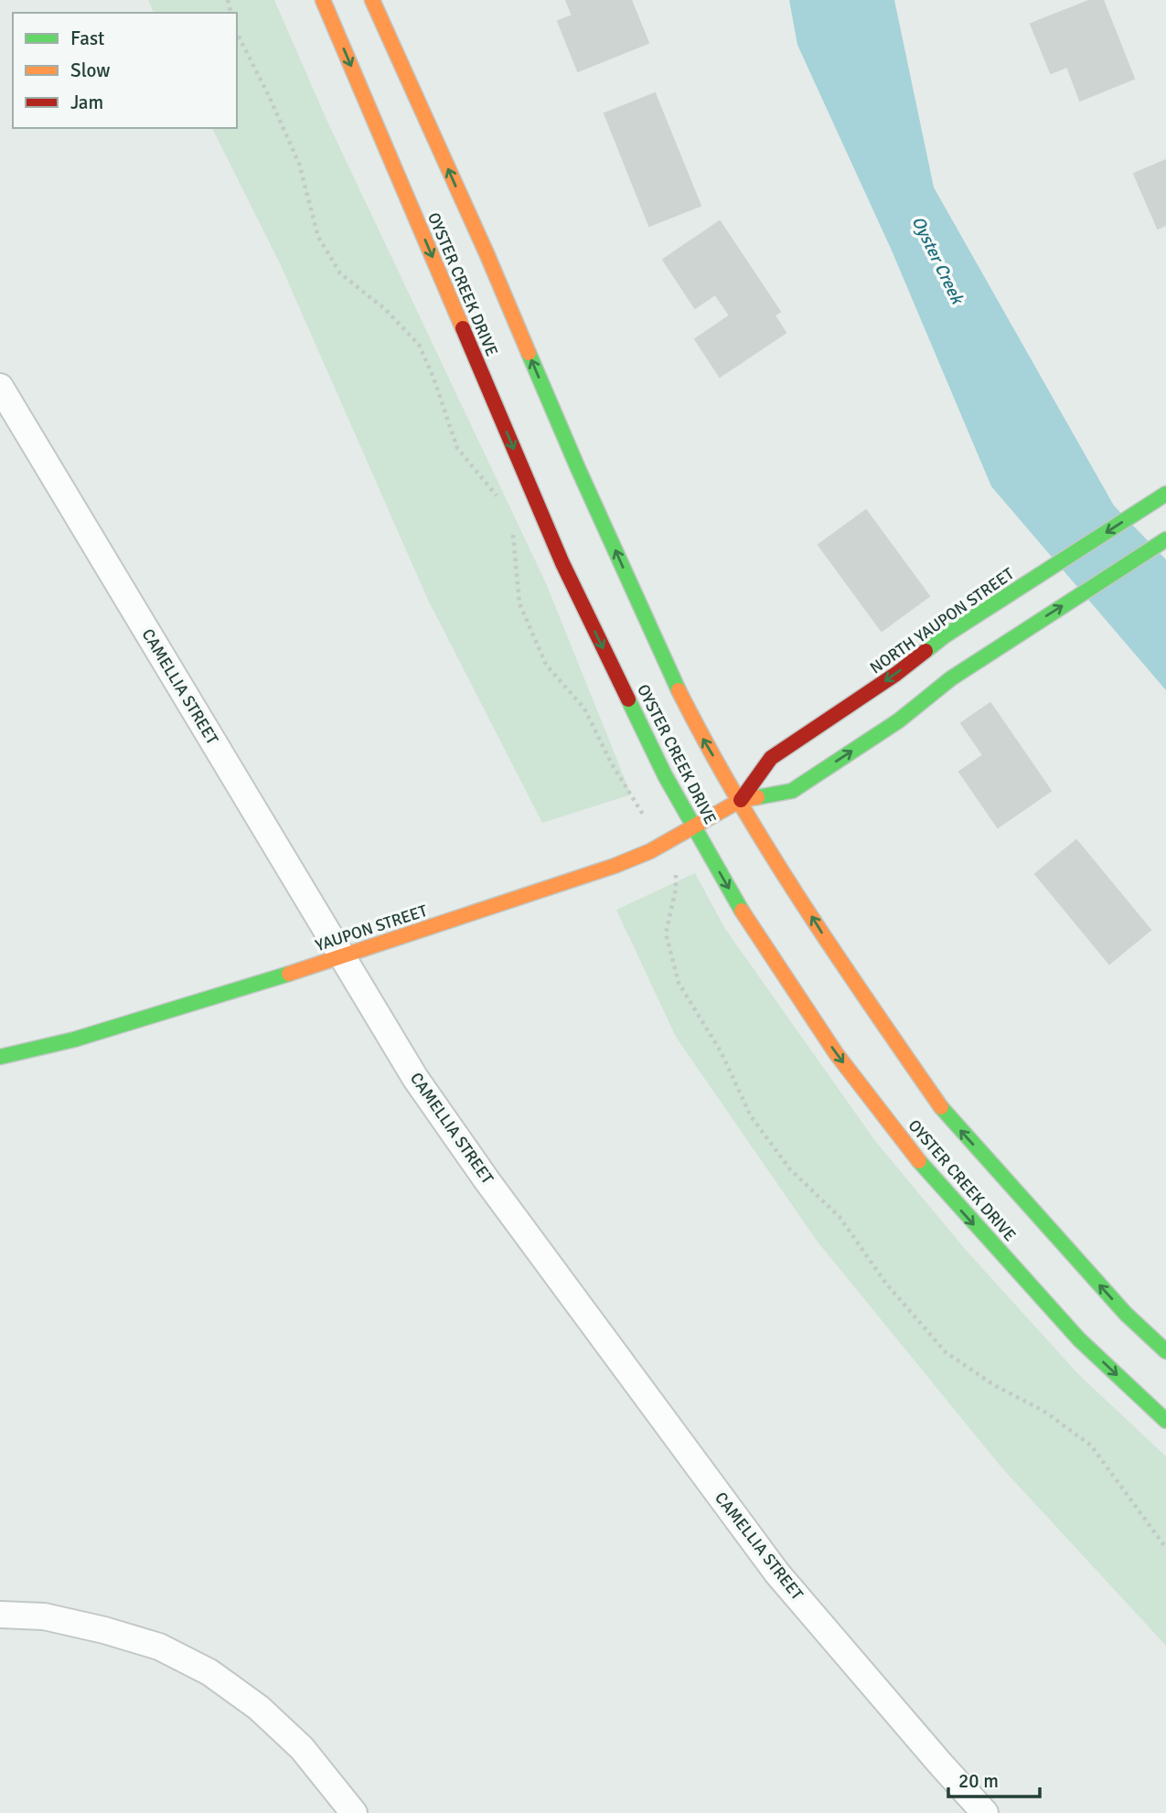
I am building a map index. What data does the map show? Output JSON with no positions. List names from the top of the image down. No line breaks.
{"streets":{"main road":["OYSTER CREEK DRIVE","NORTH YAUPON STREET","YAUPON STREET"],"street":["CAMELLIA STREET"]},"crossings":[["OYSTER CREEK DRIVE","YAUPON STREET"],["NORTH YAUPON STREET","YAUPON STREET"],["CAMELLIA STREET","YAUPON STREET"]],"one_way":["NORTH YAUPON STREET","YAUPON STREET"],"water":["Oyster Creek"],"legend":["Fast","Slow","Jam"],"scale_bar":"20 m"}
